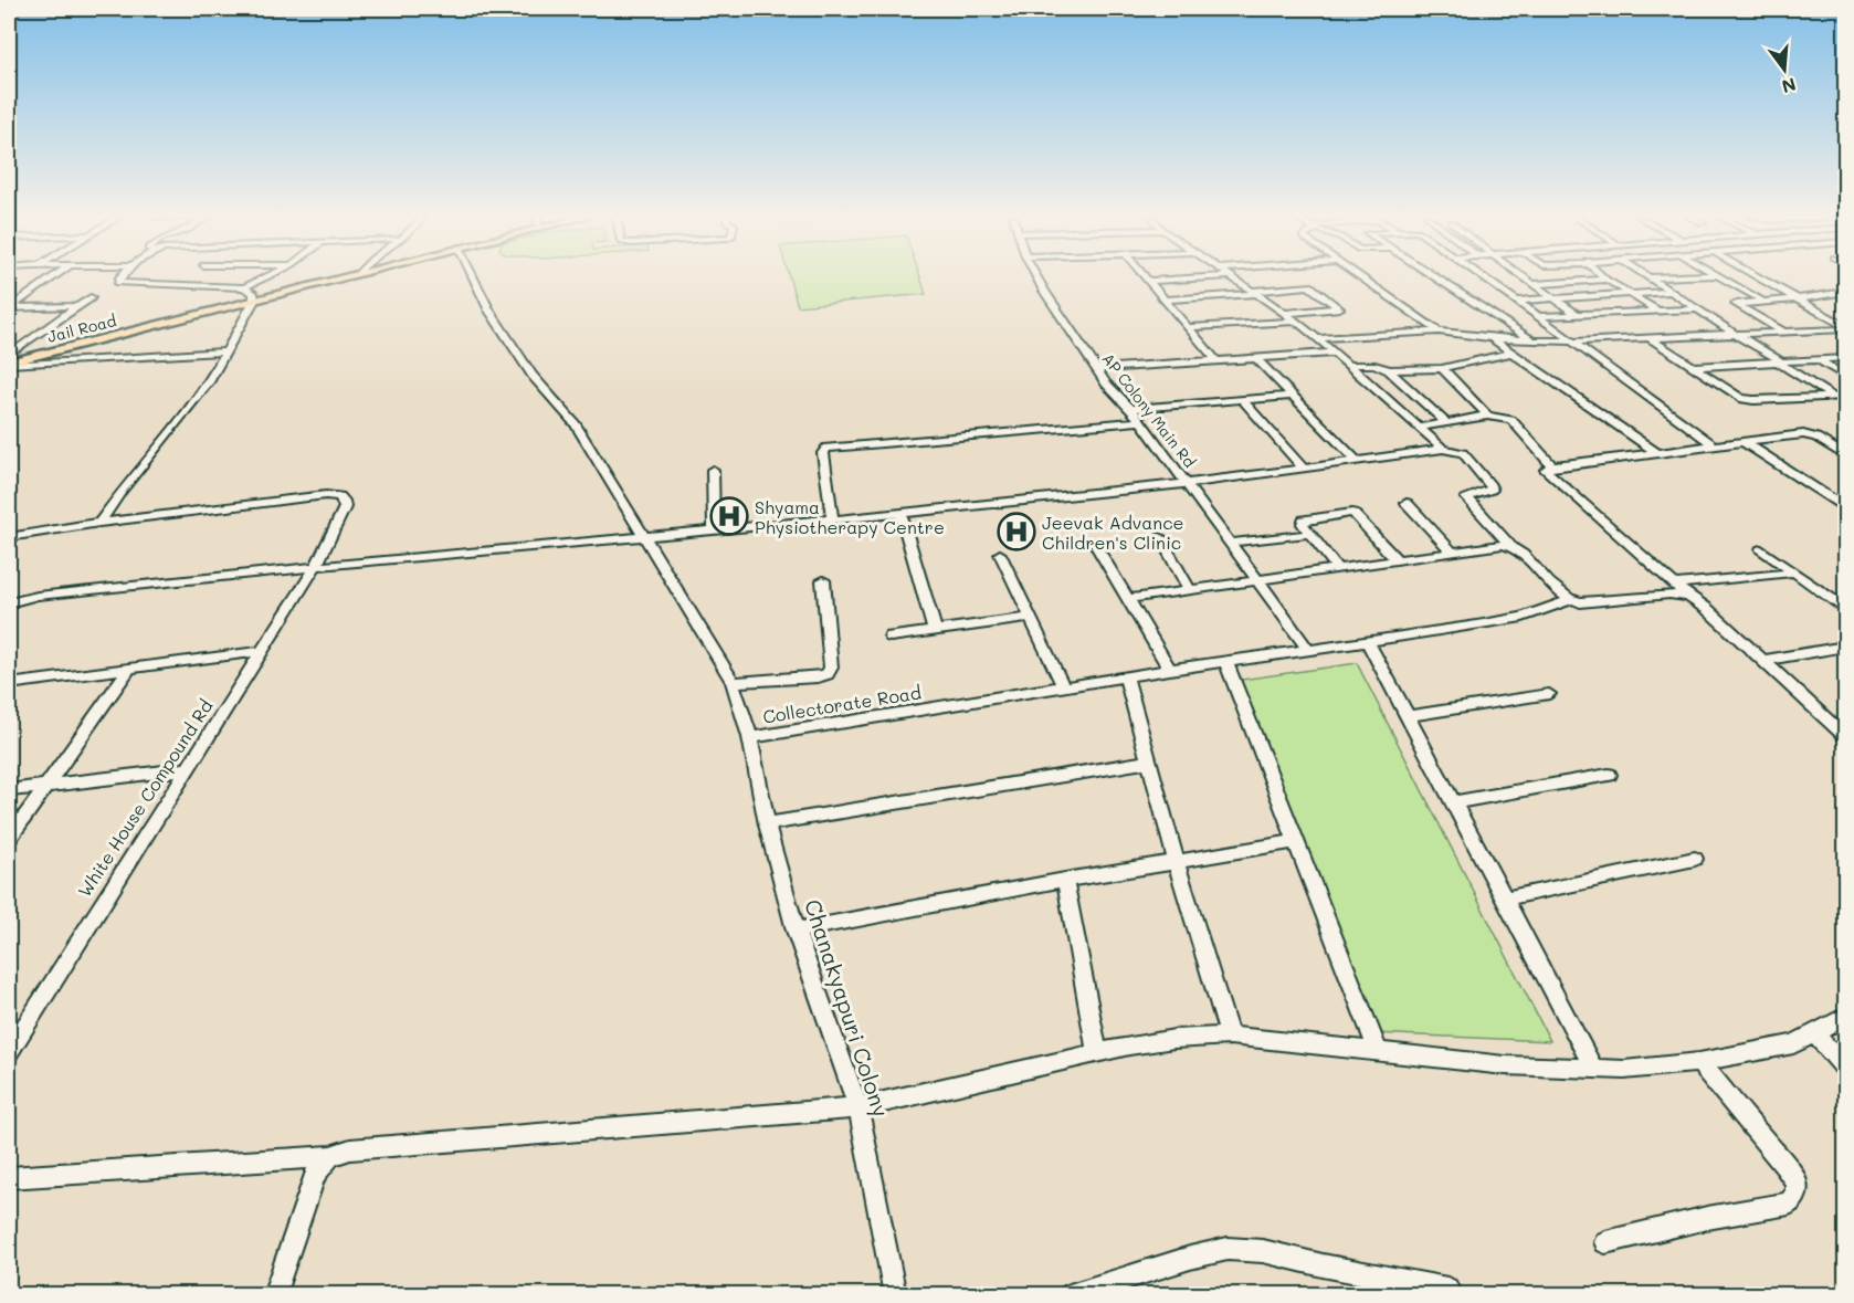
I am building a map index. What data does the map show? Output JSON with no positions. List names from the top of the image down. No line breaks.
{"streets":{"main road":["Jail Road"],"street":["AP Colony Main Rd","Collectorate Road","White House Compound Rd","Chanakyapuri Colony"]},"crossings":[["AP Colony Main Rd","Collectorate Road"],["Collectorate Road","Chanakyapuri Colony"]],"places":{"hospital":["Shyama Physiotherapy Centre","Jeevak Advance Children's Clinic"]},"north":"bottom"}
